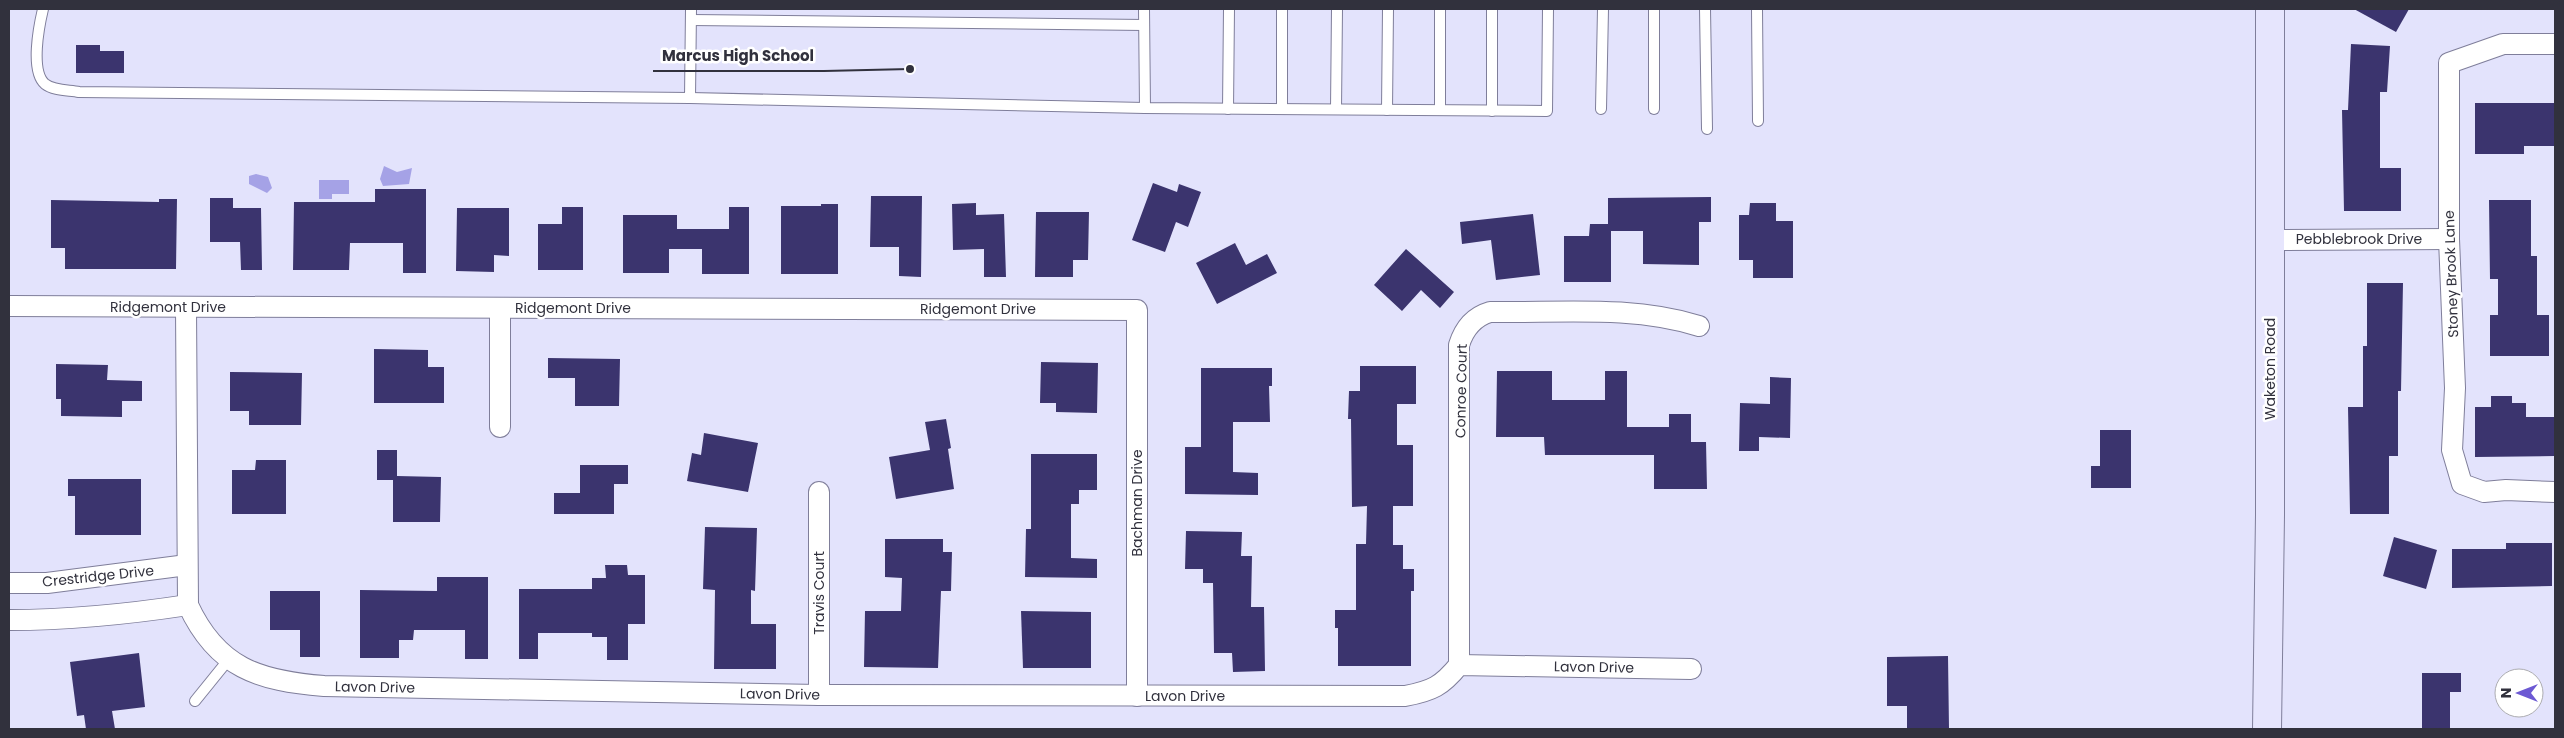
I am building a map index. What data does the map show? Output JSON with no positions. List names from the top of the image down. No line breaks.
{"streets":{"street":["Pebblebrook Drive","Stoney Brook Lane","Ridgemont Drive","Waketon Road","Conroe Court","Bachman Drive","Crestridge Drive","Travis Court","Lavon Drive"]},"crossings":[["Pebblebrook Drive","Stoney Brook Lane"],["Pebblebrook Drive","Waketon Road"],["Ridgemont Drive","Bachman Drive"],["Ridgemont Drive","Lavon Drive"],["Conroe Court","Lavon Drive"],["Bachman Drive","Lavon Drive"],["Crestridge Drive","Lavon Drive"],["Travis Court","Lavon Drive"]],"places":["Marcus High School"],"north":"left"}
